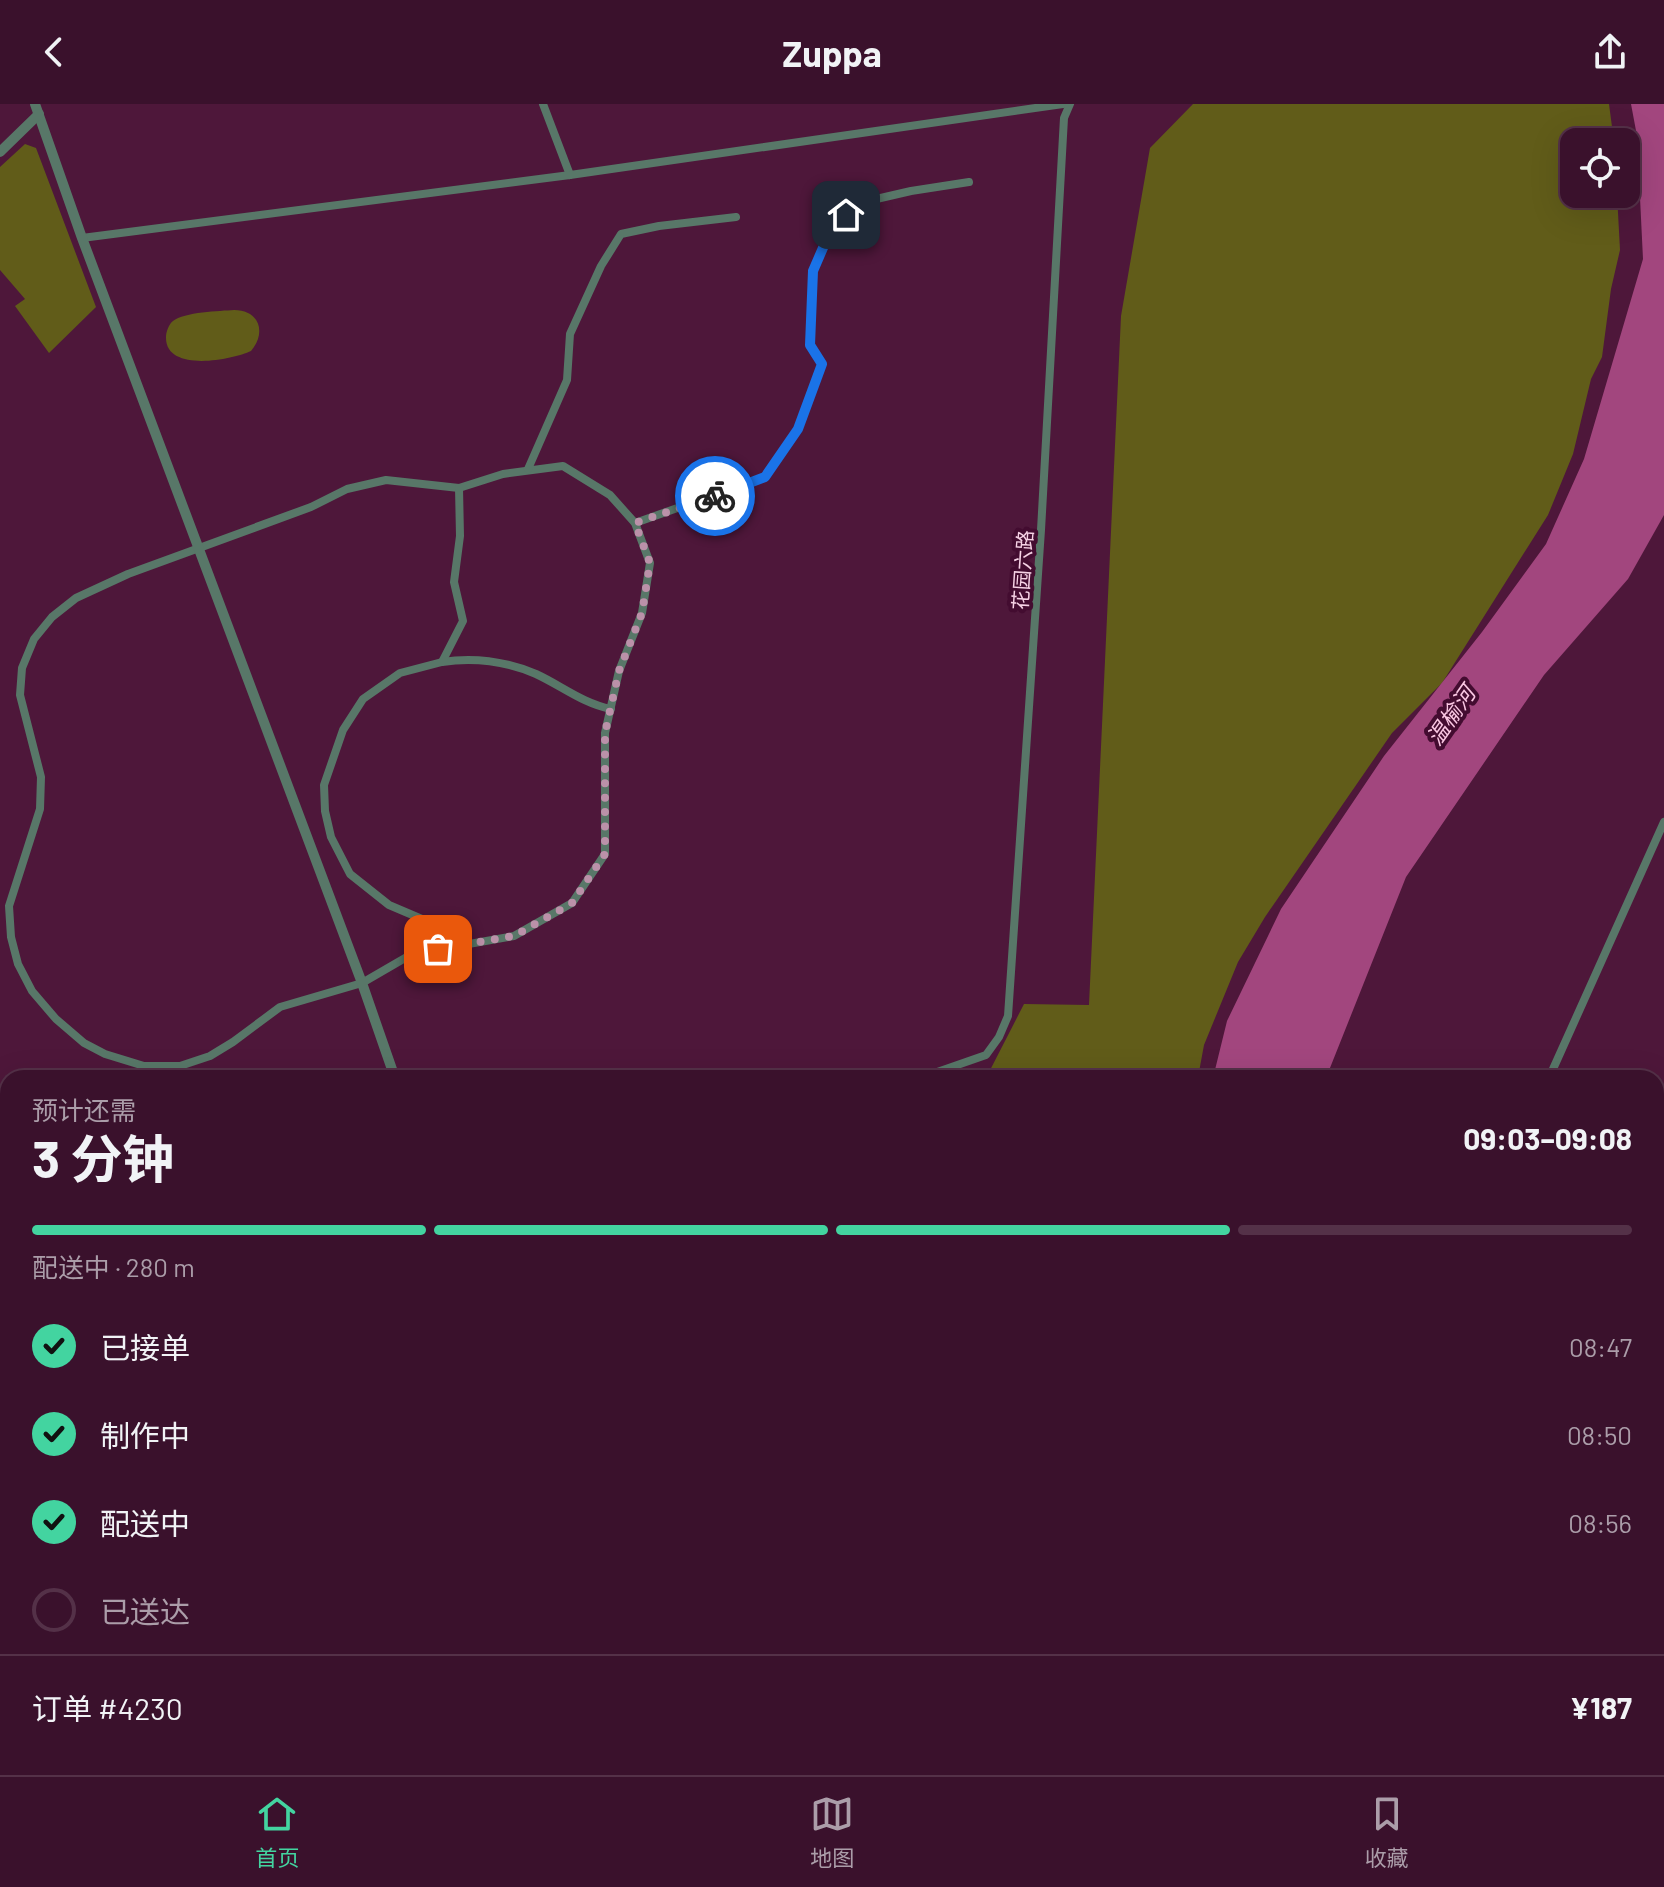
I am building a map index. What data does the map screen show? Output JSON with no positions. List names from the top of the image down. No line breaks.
{"streets":{"street":["花园六路"]},"water":["温榆河"],"page":{"header":"Zuppa","heading":["3 分钟","预计还需","09:03–09:08"],"panel":["订单 #4230","¥187"],"bar":"配送中 · 280 m","list":[["已接单","08:47"],["制作中","08:50"],["配送中","08:56"],"已送达"],"tabs":["首页","地图","收藏"]}}
